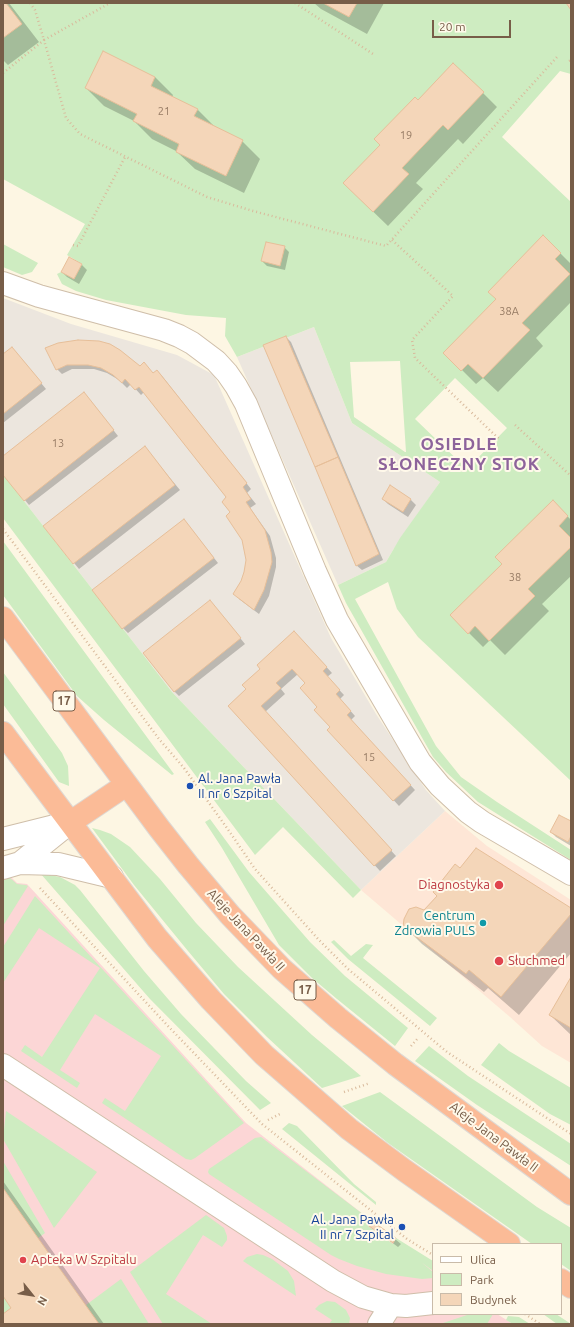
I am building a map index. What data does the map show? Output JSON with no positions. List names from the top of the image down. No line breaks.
{"streets":{"highway":["17","Aleje Jana Pawła II"]},"districts":["OSIEDLE SŁONECZNY STOK"],"places":["Al. Jana Pawła II nr 6 Szpital","Diagnostyka","Centrum Zdrowia PULS","Słuchmed","Al. Jana Pawła II nr 7 Szpital","Apteka W Szpitalu"],"house_numbers":["21","19","38A","13","38","15"],"legend":["Ulica","Park","Budynek"],"scale_bar":"20 m","north":"bottom right"}
